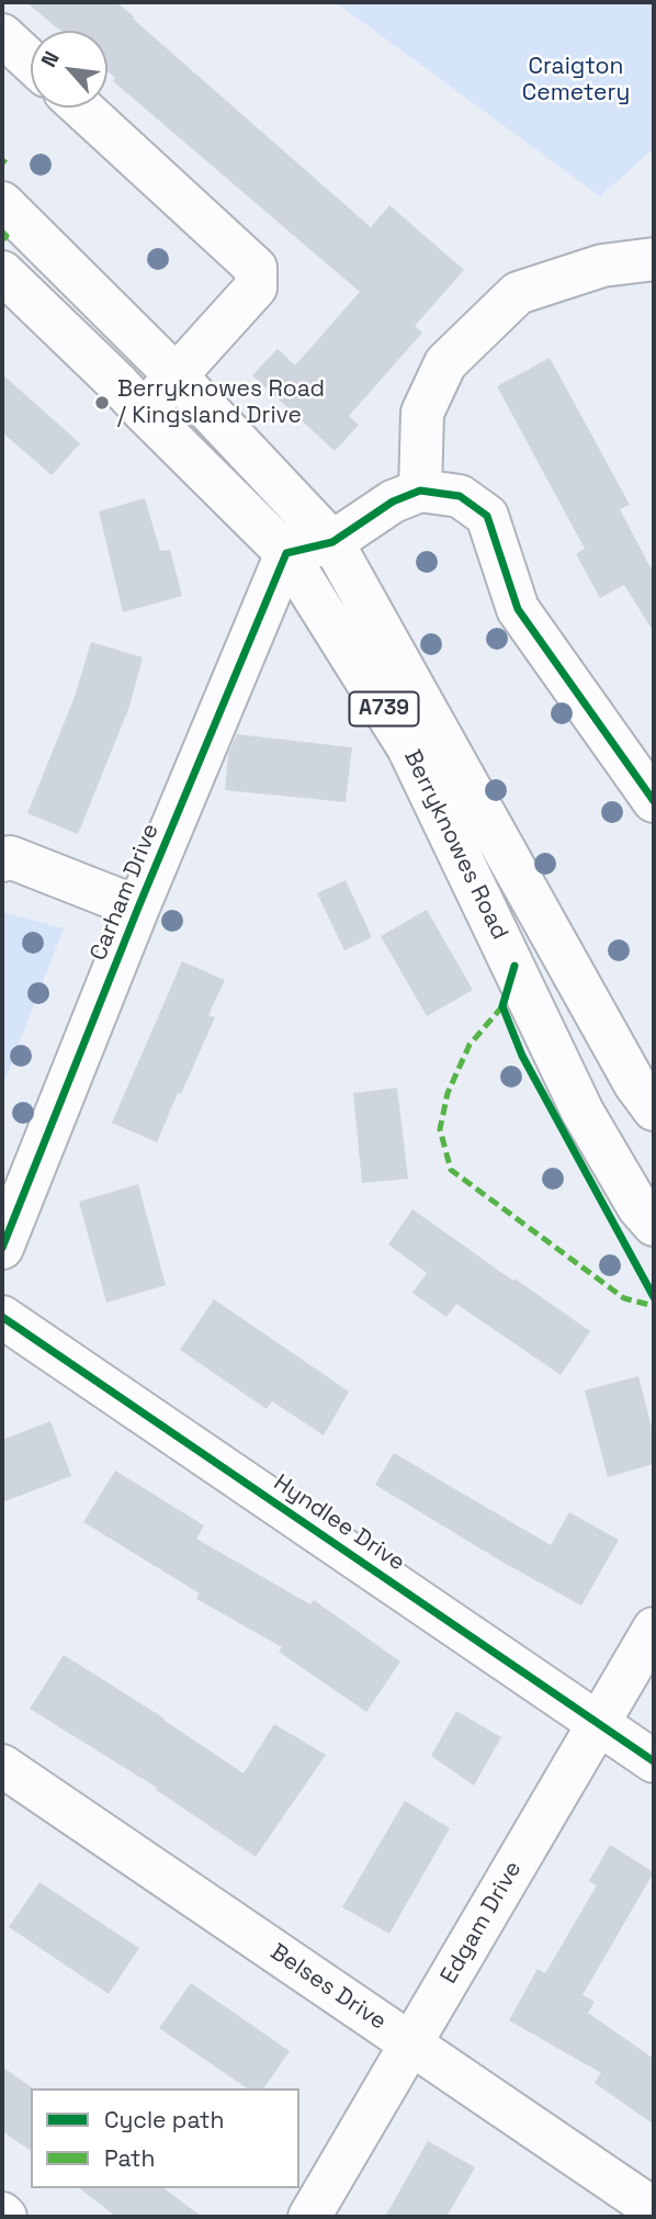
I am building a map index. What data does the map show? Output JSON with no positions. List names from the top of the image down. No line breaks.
{"streets":{"street":["A739","Berryknowes Road","Carham Drive","Hyndlee Drive","Edgam Drive","Belses Drive"]},"crossings":[["Berryknowes Road","Carham Drive"],["Hyndlee Drive","Edgam Drive"],["Edgam Drive","Belses Drive"]],"parks":["Craigton Cemetery"],"places":["Berryknowes Road / Kingsland Drive"],"legend":["Cycle path","Path"],"north":"top left"}
